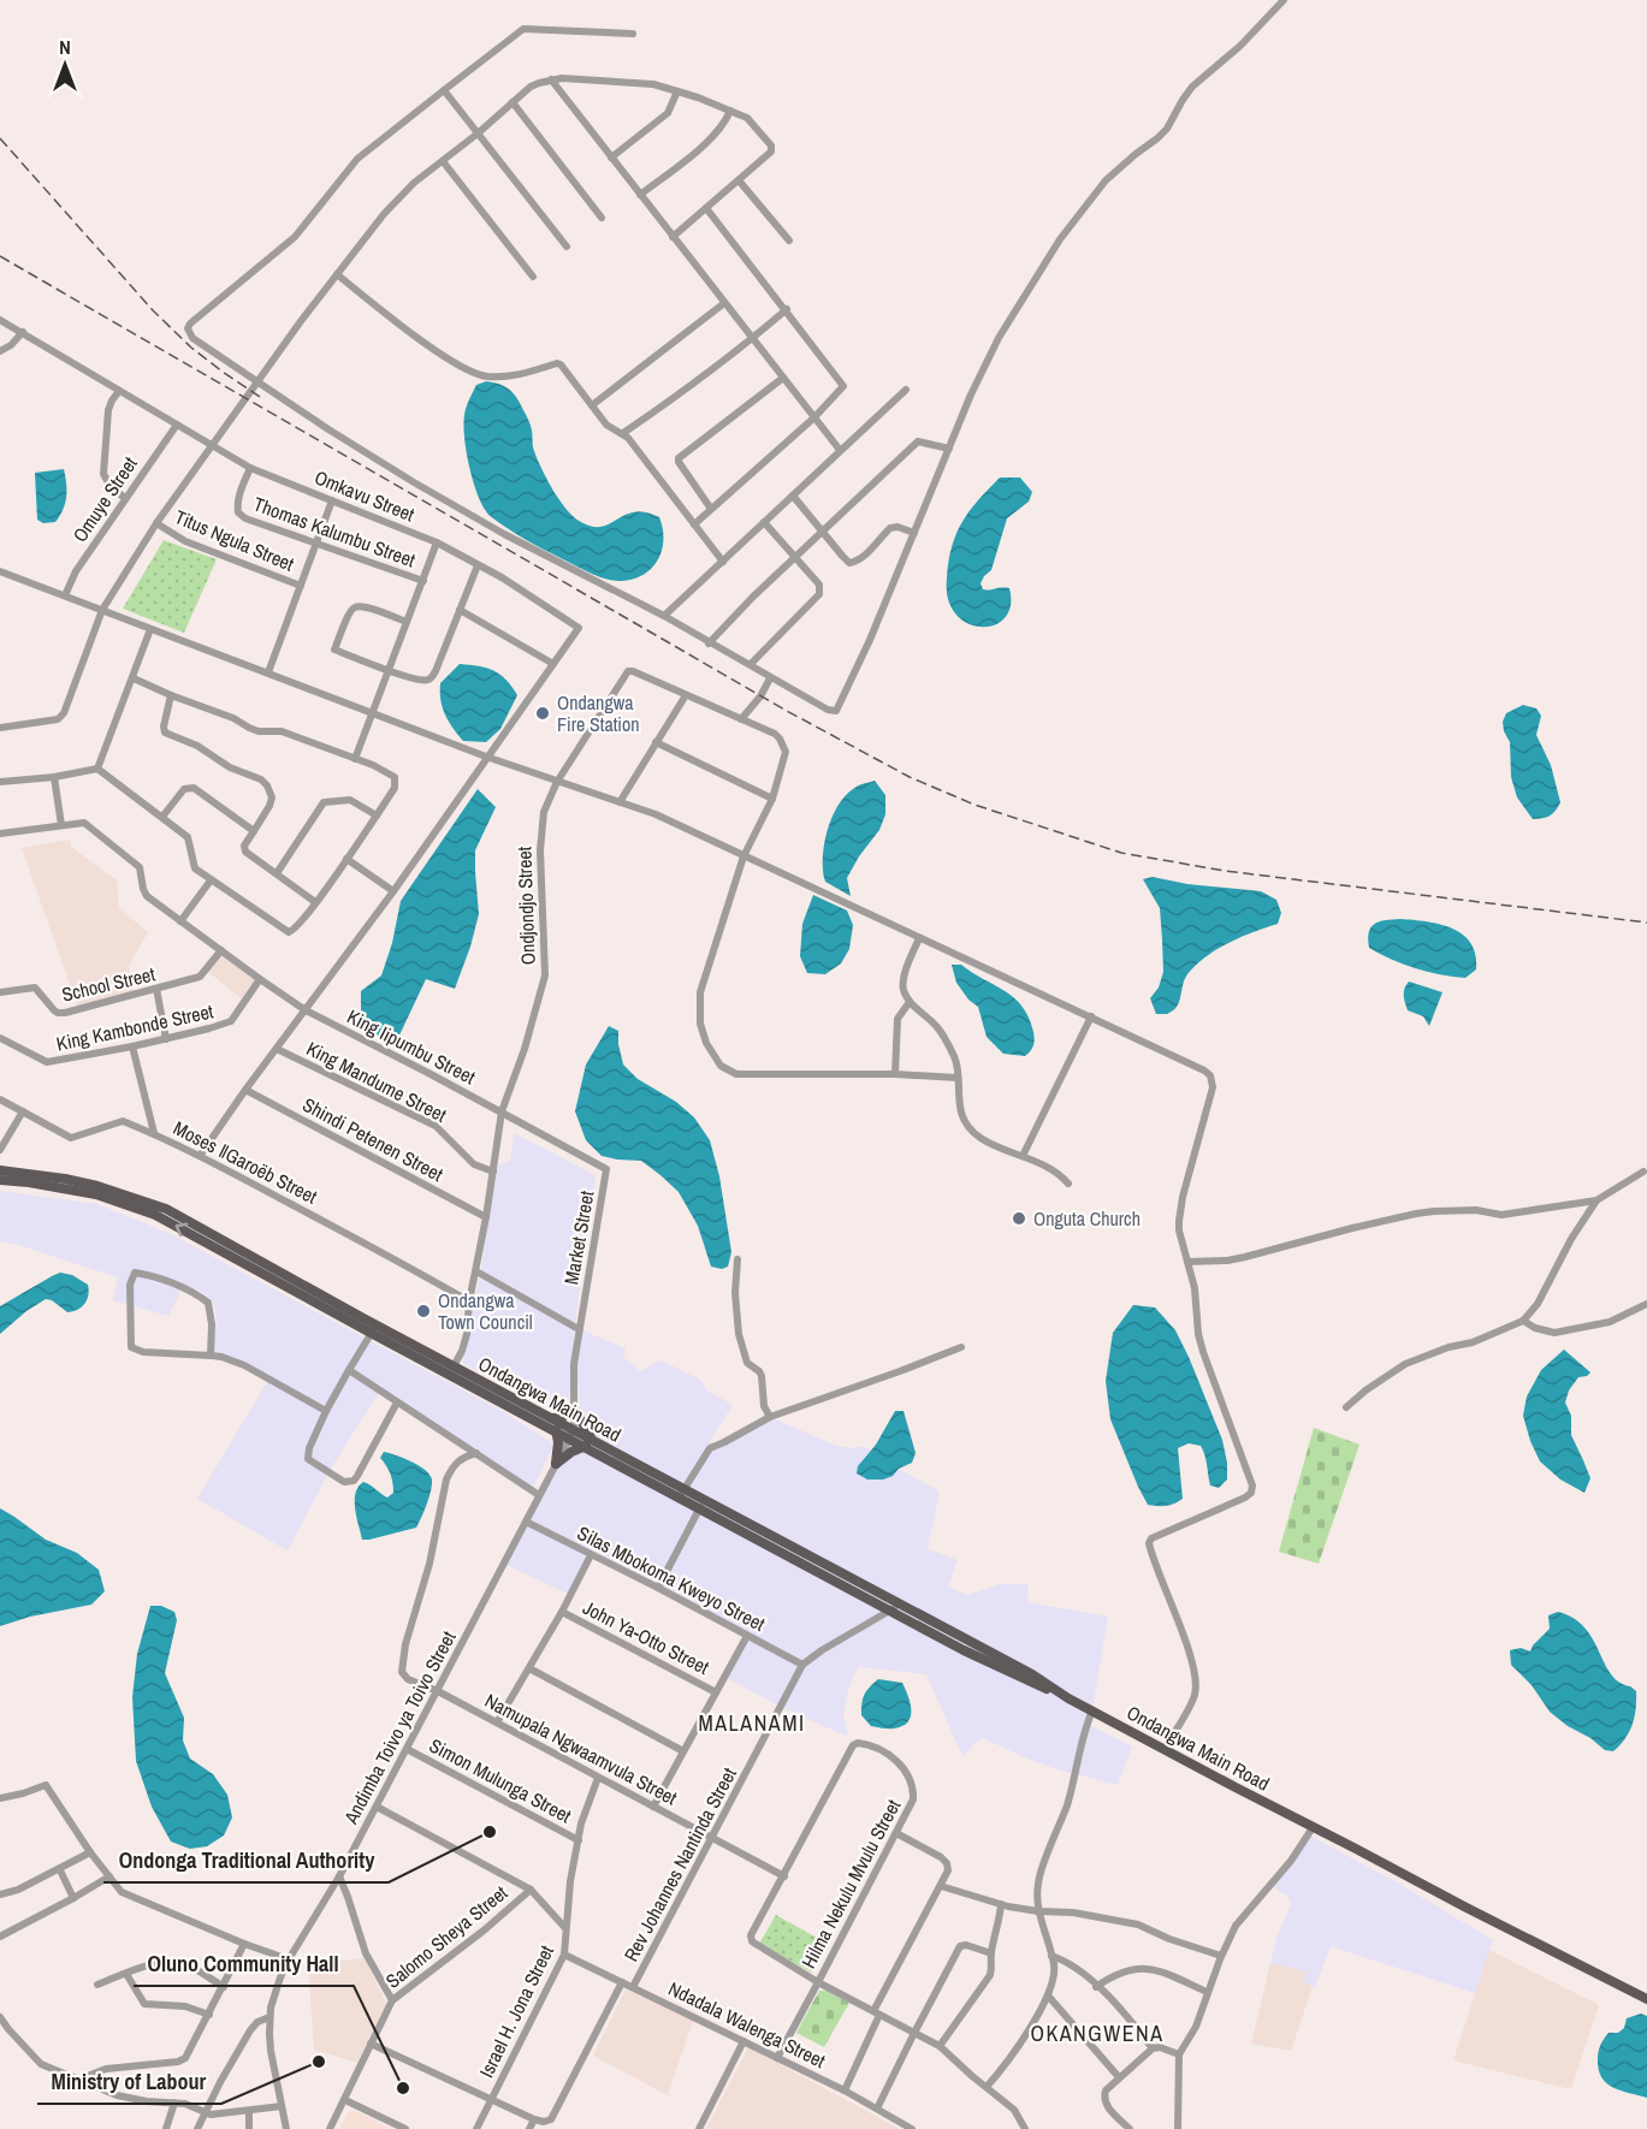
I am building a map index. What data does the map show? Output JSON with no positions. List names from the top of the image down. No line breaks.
{"streets":{"main road":["Ondangwa Main Road"],"street":["Omkavu Street","Omuye Street","Thomas Kalumbu Street","Titus Ngula Street","Ondjondjo Street","School Street","King Kambonde Street","King Iipumbu Street","King Mandume Street","Shindi Petenen Street","Moses ǁGaroëb Street","Market Street","Silas Mbokoma Kweyo Street","John Ya-Otto Street","Andimba Toivo ya Toivo Street","Namupala Ngwaamvula Street","Simon Mulunga Street","Rev Johannes Nantinda Street","Hilma Nekulu Mvulu Street","Salomo Sheya Street","Israel H. Jona Street","Ndadala Walenga Street"]},"crossings":[["Omkavu Street","Omuye Street"],["Omkavu Street","Thomas Kalumbu Street"],["Omkavu Street","King Iipumbu Street"],["Omkavu Street","King Mandume Street"],["Omkavu Street","Shindi Petenen Street"],["Omkavu Street","Moses ǁGaroëb Street"],["Ondjondjo Street","King Iipumbu Street"],["Ondjondjo Street","King Mandume Street"],["Ondjondjo Street","Shindi Petenen Street"],["Ondjondjo Street","Moses ǁGaroëb Street"],["Ondjondjo Street","Market Street"],["Ondjondjo Street","Ondangwa Main Road"],["School Street","King Iipumbu Street"],["King Kambonde Street","King Iipumbu Street"],["King Iipumbu Street","Market Street"],["Market Street","Ondangwa Main Road"],["Market Street","Andimba Toivo ya Toivo Street"],["Ondangwa Main Road","Andimba Toivo ya Toivo Street"],["Ondangwa Main Road","Rev Johannes Nantinda Street"],["Silas Mbokoma Kweyo Street","Andimba Toivo ya Toivo Street"],["Silas Mbokoma Kweyo Street","Rev Johannes Nantinda Street"],["Andimba Toivo ya Toivo Street","Namupala Ngwaamvula Street"],["Andimba Toivo ya Toivo Street","Simon Mulunga Street"],["Namupala Ngwaamvula Street","Rev Johannes Nantinda Street"],["Namupala Ngwaamvula Street","Hilma Nekulu Mvulu Street"],["Namupala Ngwaamvula Street","Israel H. Jona Street"],["Simon Mulunga Street","Israel H. Jona Street"],["Rev Johannes Nantinda Street","Ndadala Walenga Street"],["Hilma Nekulu Mvulu Street","Ndadala Walenga Street"],["Israel H. Jona Street","Ndadala Walenga Street"]],"districts":["MALANAMI","OKANGWENA"],"places":["Ondangwa Fire Station","Onguta Church","Ondangwa Town Council","Ondonga Traditional Authority","Ministry of Labour","Oluno Community Hall"],"north":"top"}
